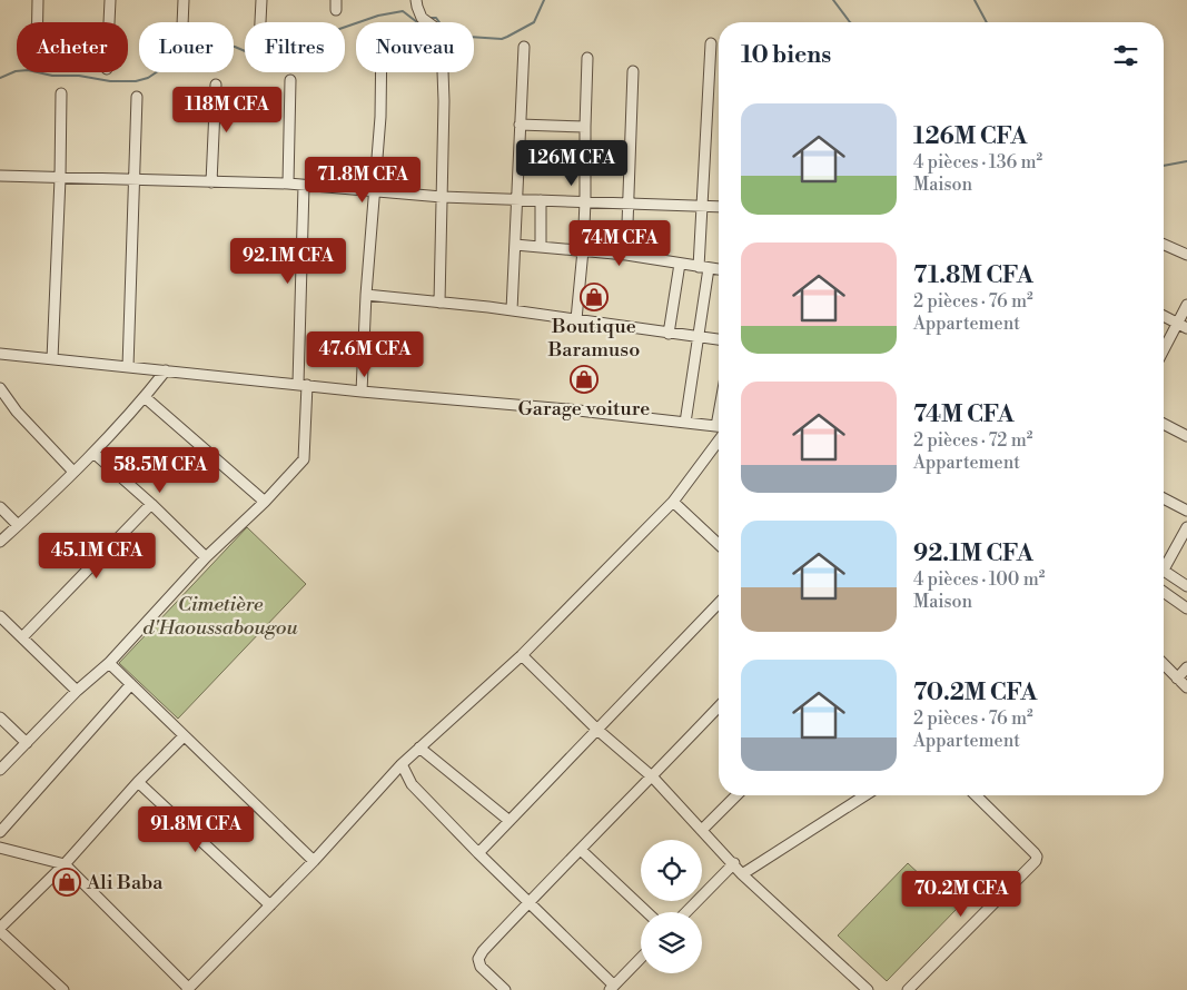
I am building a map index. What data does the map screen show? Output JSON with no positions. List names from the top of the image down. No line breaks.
{"parks":["Cimetière d'Haoussabougou"],"places":{"shop":["Boutique Baramuso","Garage voiture","Ali Baba"]},"page":{"chip":["Acheter","Louer","Filtres","Nouveau"],"heading":"10 biens","price":["118M CFA","126M CFA","71.8M CFA","74M CFA","92.1M CFA","47.6M CFA","58.5M CFA","45.1M CFA","91.8M CFA","70.2M CFA"],"list":[{"name":"126M CFA","note":"4 pièces · 136 m² · Maison"},{"name":"71.8M CFA","note":"2 pièces · 76 m² · Appartement"},{"name":"74M CFA","note":"2 pièces · 72 m² · Appartement"},{"name":"92.1M CFA","note":"4 pièces · 100 m² · Maison"},{"name":"70.2M CFA","note":"2 pièces · 76 m² · Appartement"}]}}
